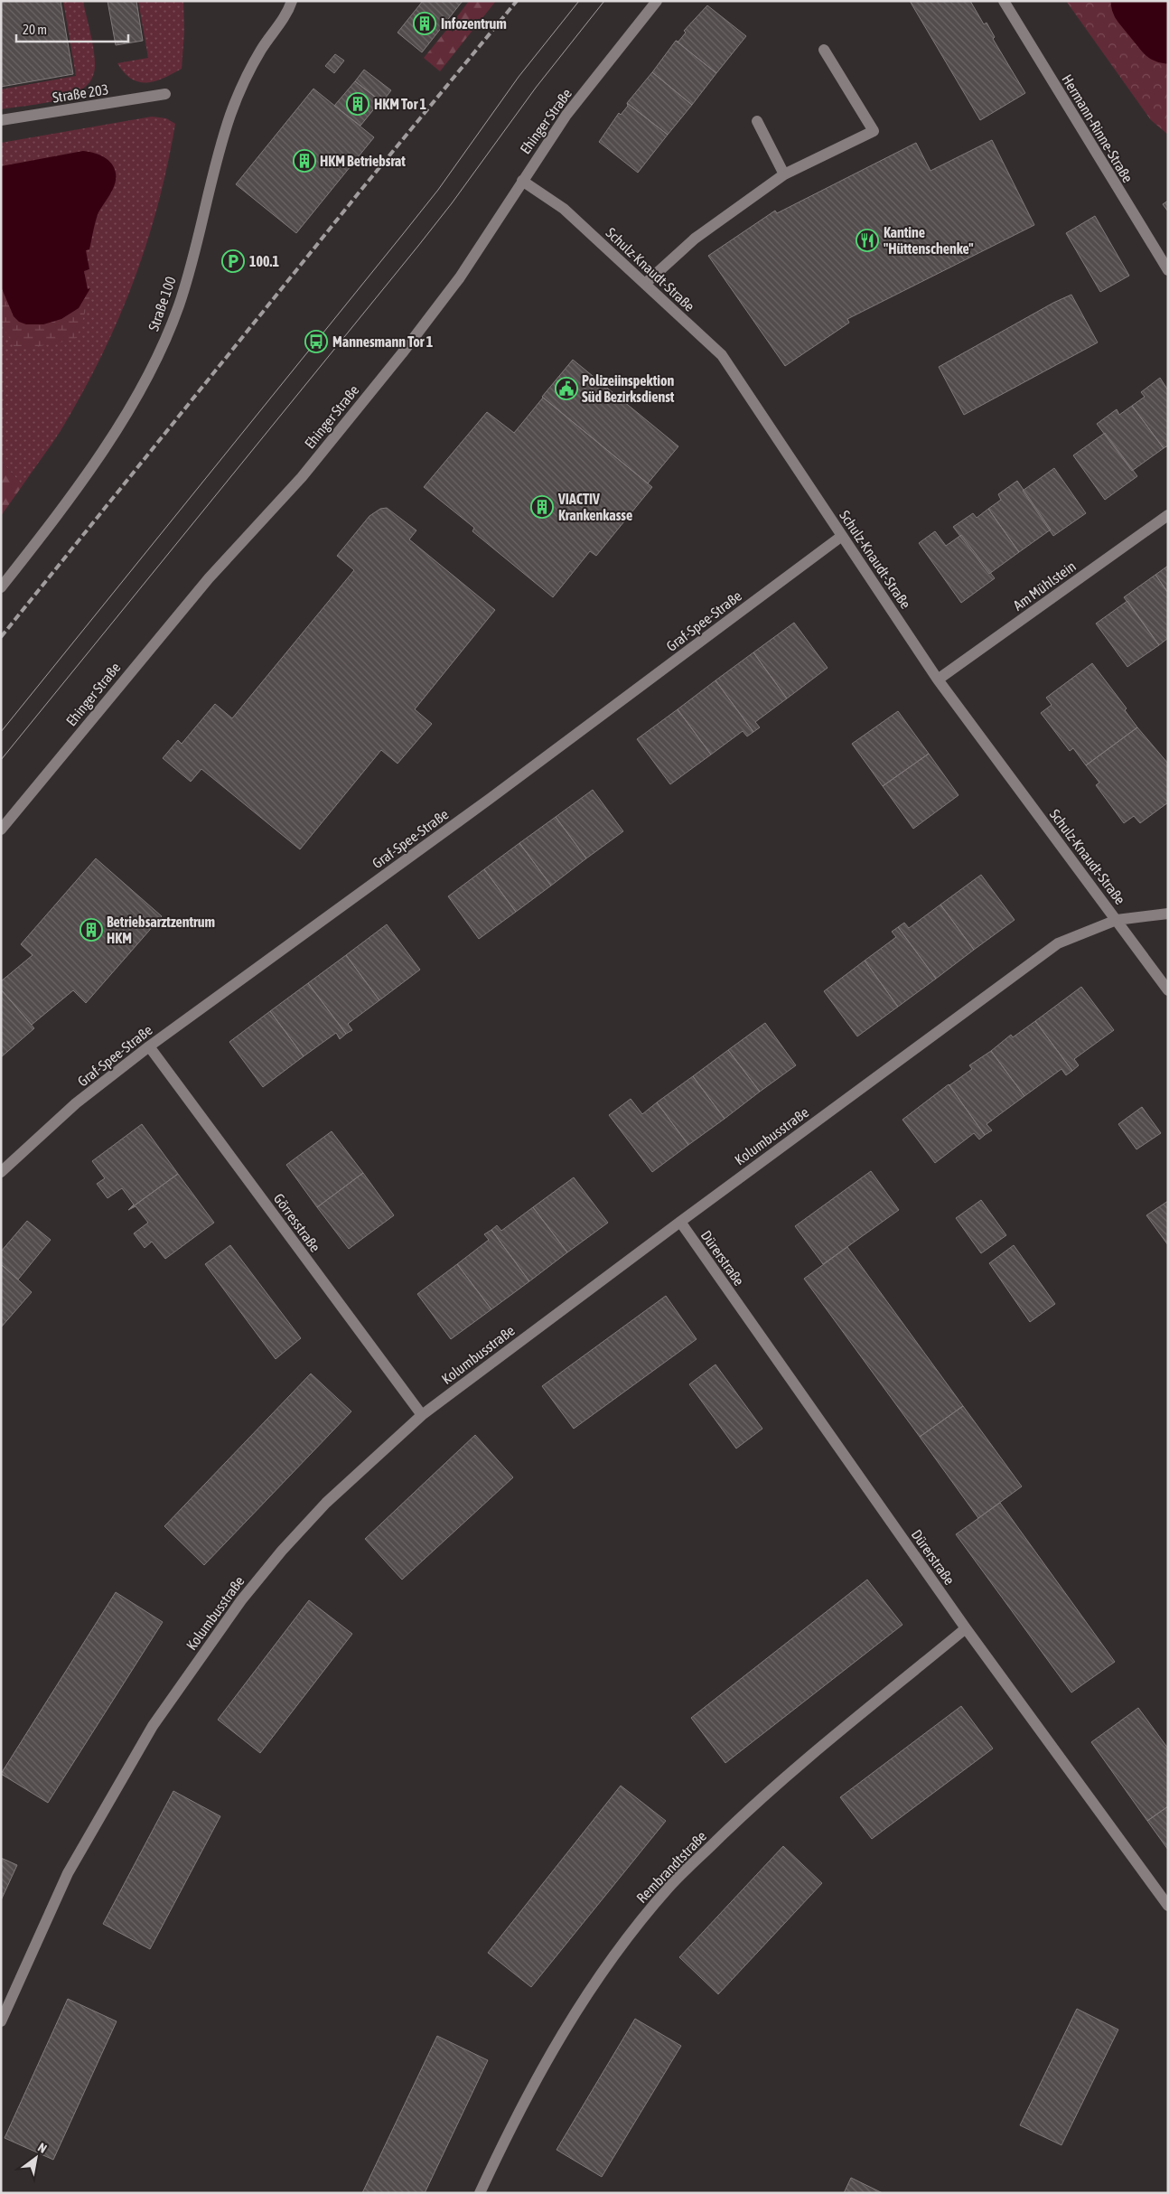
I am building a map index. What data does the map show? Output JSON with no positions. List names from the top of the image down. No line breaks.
{"streets":{"street":["Straße 203","Ehinger Straße","Hermann-Rinne-Straße","Schulz-Knaudt-Straße","Straße 100","Am Mühlstein","Graf-Spee-Straße","Kolumbusstraße","Görresstraße","Dürerstraße","Rembrandtstraße"]},"crossings":[["Ehinger Straße","Schulz-Knaudt-Straße"],["Schulz-Knaudt-Straße","Am Mühlstein"],["Schulz-Knaudt-Straße","Graf-Spee-Straße"],["Schulz-Knaudt-Straße","Kolumbusstraße"],["Graf-Spee-Straße","Görresstraße"],["Kolumbusstraße","Görresstraße"],["Kolumbusstraße","Dürerstraße"],["Dürerstraße","Rembrandtstraße"]],"places":{"building":["Infozentrum","HKM Tor 1","HKM Betriebsrat","VIACTIV Krankenkasse","Betriebsarztzentrum HKM"],"restaurant":["Kantine \"Hüttenschenke\""],"parking":["100.1"],"bus stop":["Mannesmann Tor 1"],"public building":["Polizeiinspektion Süd Bezirksdienst"]},"scale_bar":"20 m","north":"top right"}
